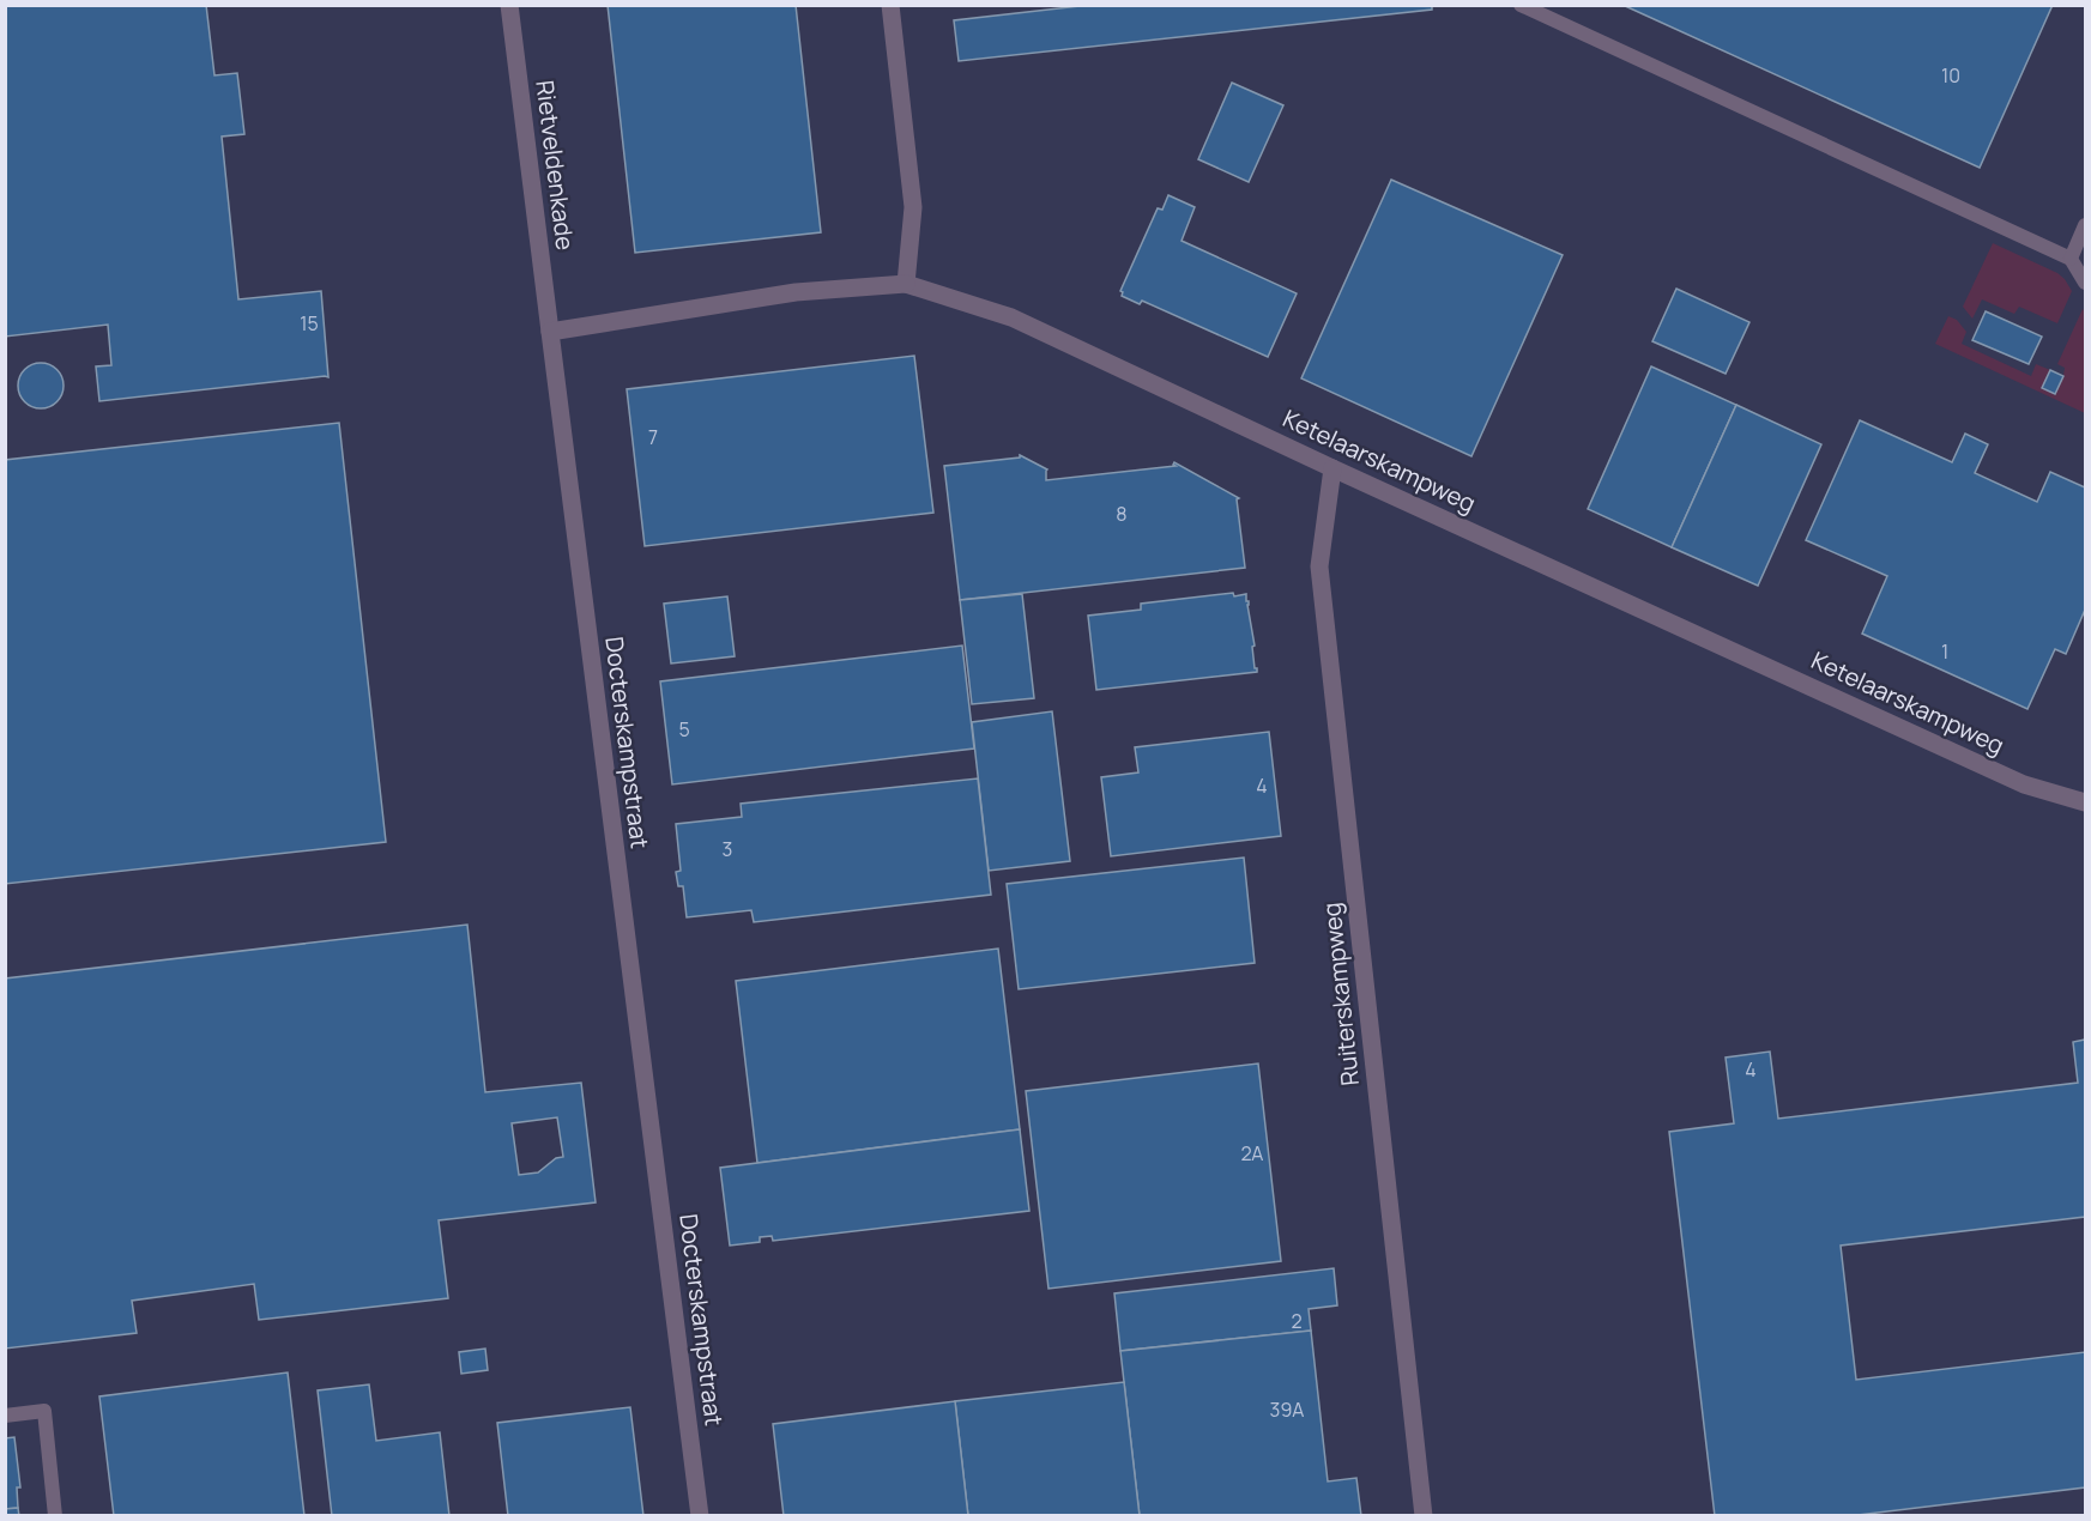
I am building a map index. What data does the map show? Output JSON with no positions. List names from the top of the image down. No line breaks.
{"streets":{"street":["Rietveldenkade","Ketelaarskampweg","Docterskampstraat","Ruiterskampweg"]},"crossings":[["Rietveldenkade","Docterskampstraat"],["Ketelaarskampweg","Ruiterskampweg"]],"house_numbers":["10","15","7","8","1","5","4","3","4","2A","2","39A"]}
